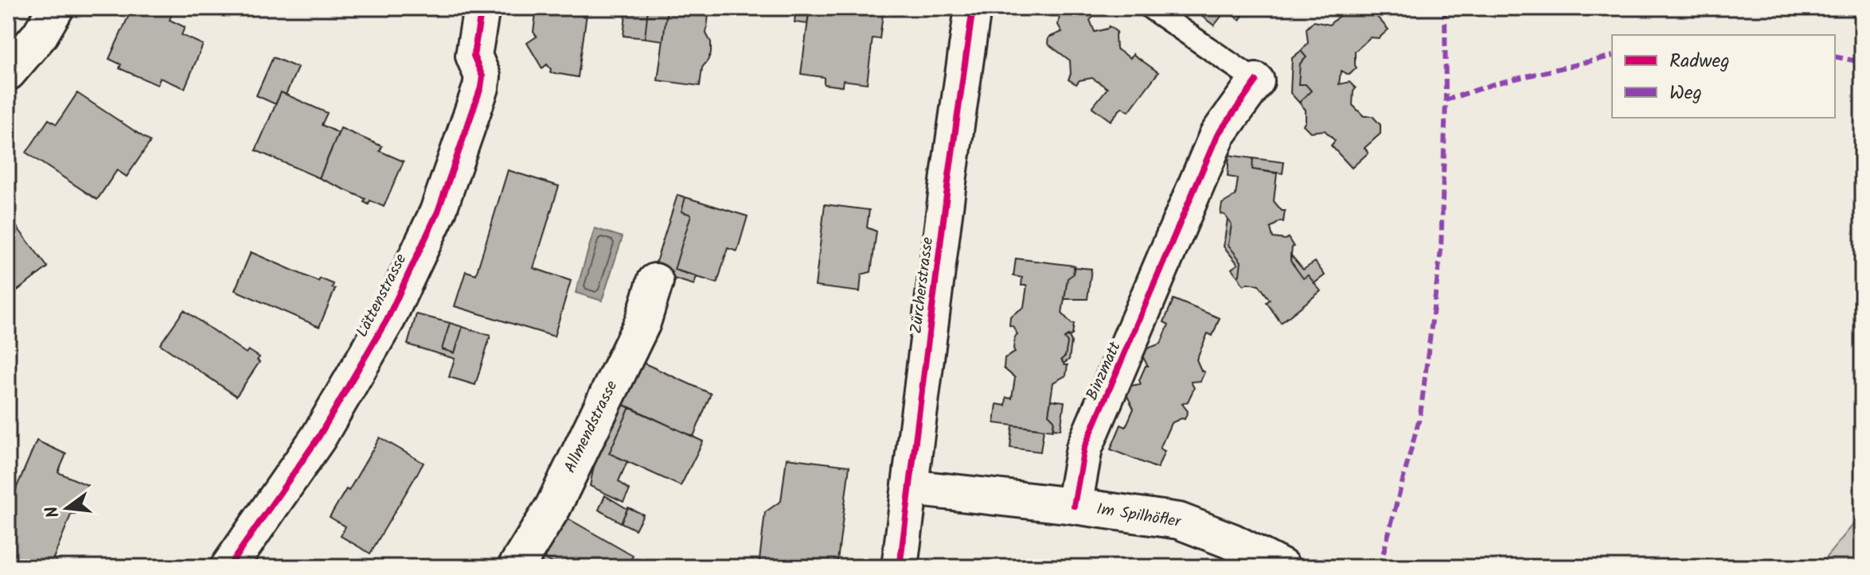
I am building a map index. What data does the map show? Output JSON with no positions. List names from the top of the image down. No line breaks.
{"streets":{"street":["Zürcherstrasse","Lättenstrasse","Binzmatt","Allmendstrasse","Im Spilhöfler"]},"crossings":[["Zürcherstrasse","Im Spilhöfler"],["Binzmatt","Im Spilhöfler"]],"legend":["Radweg","Weg"],"north":"left"}
